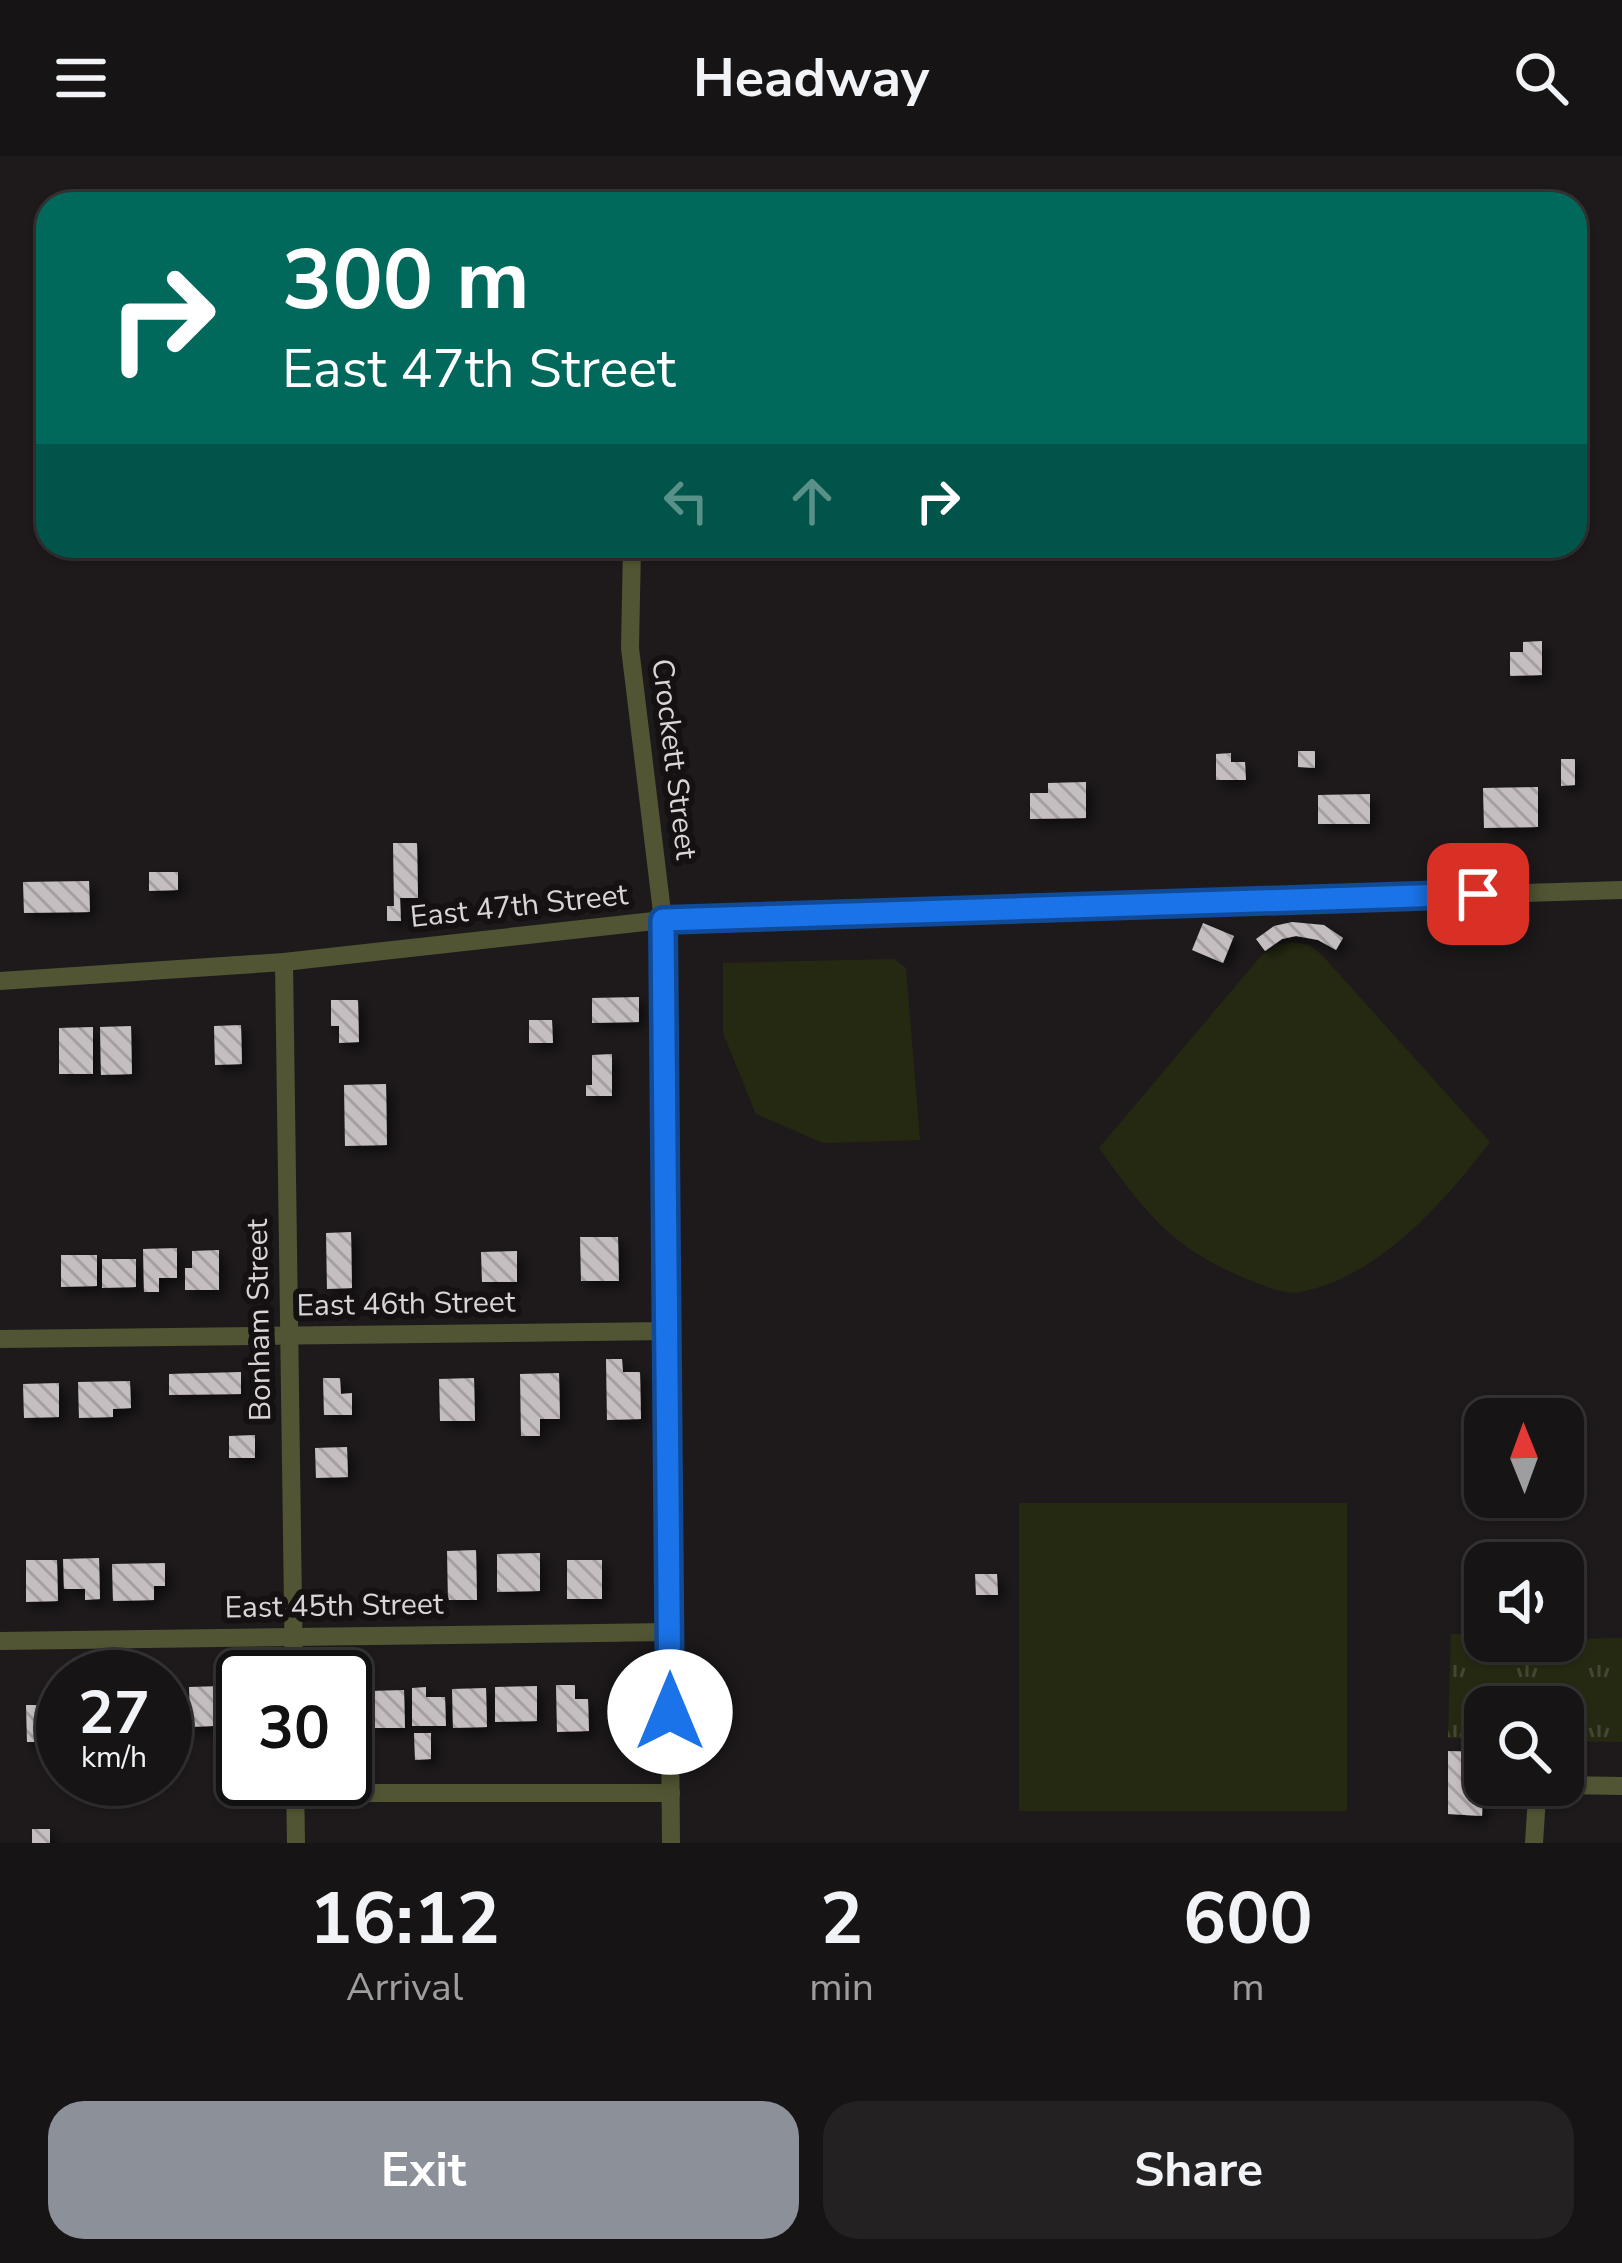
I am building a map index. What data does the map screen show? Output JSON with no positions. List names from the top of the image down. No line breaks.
{"streets":{"street":["Crockett Street","East 47th Street","East 46th Street","Bonham Street","East 45th Street"]},"crossings":[["Crockett Street","East 47th Street"],["Crockett Street","East 46th Street"],["Crockett Street","East 45th Street"],["East 47th Street","Bonham Street"],["East 46th Street","Bonham Street"],["Bonham Street","East 45th Street"]],"north":"top","page":{"header":"Headway","turn":["300 m","East 47th Street"],"speed":"27 km/h","limit":"30","eta":["16:12","Arrival","2","min","600","m"],"buttons":["Exit","Share"]}}
